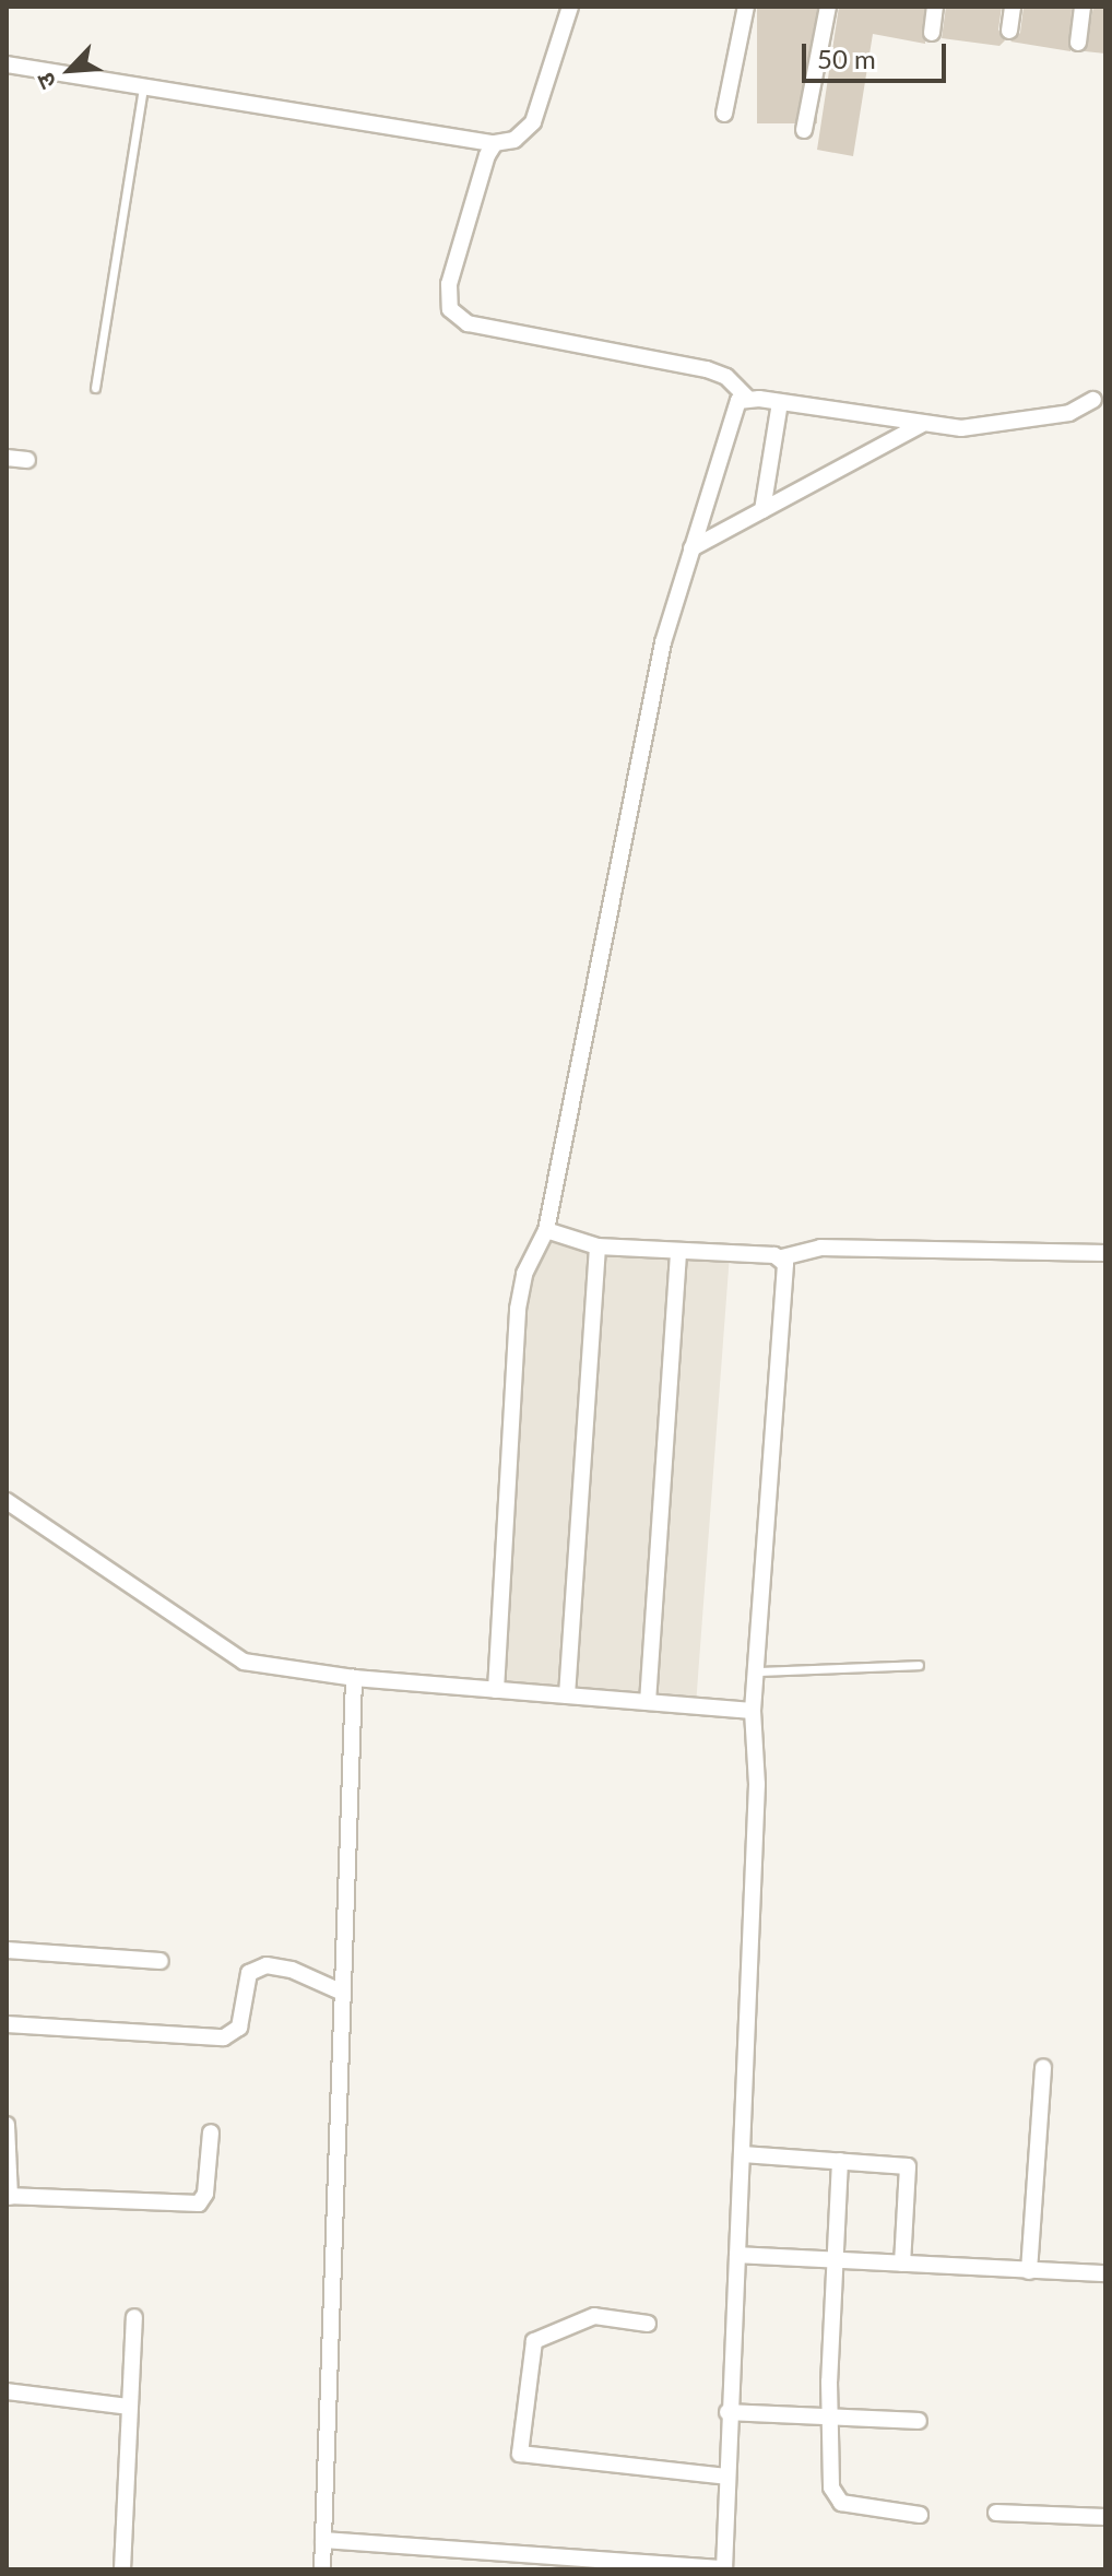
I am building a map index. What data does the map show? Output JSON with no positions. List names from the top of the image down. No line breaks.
{"scale_bar":"50 m","north":"bottom left"}
